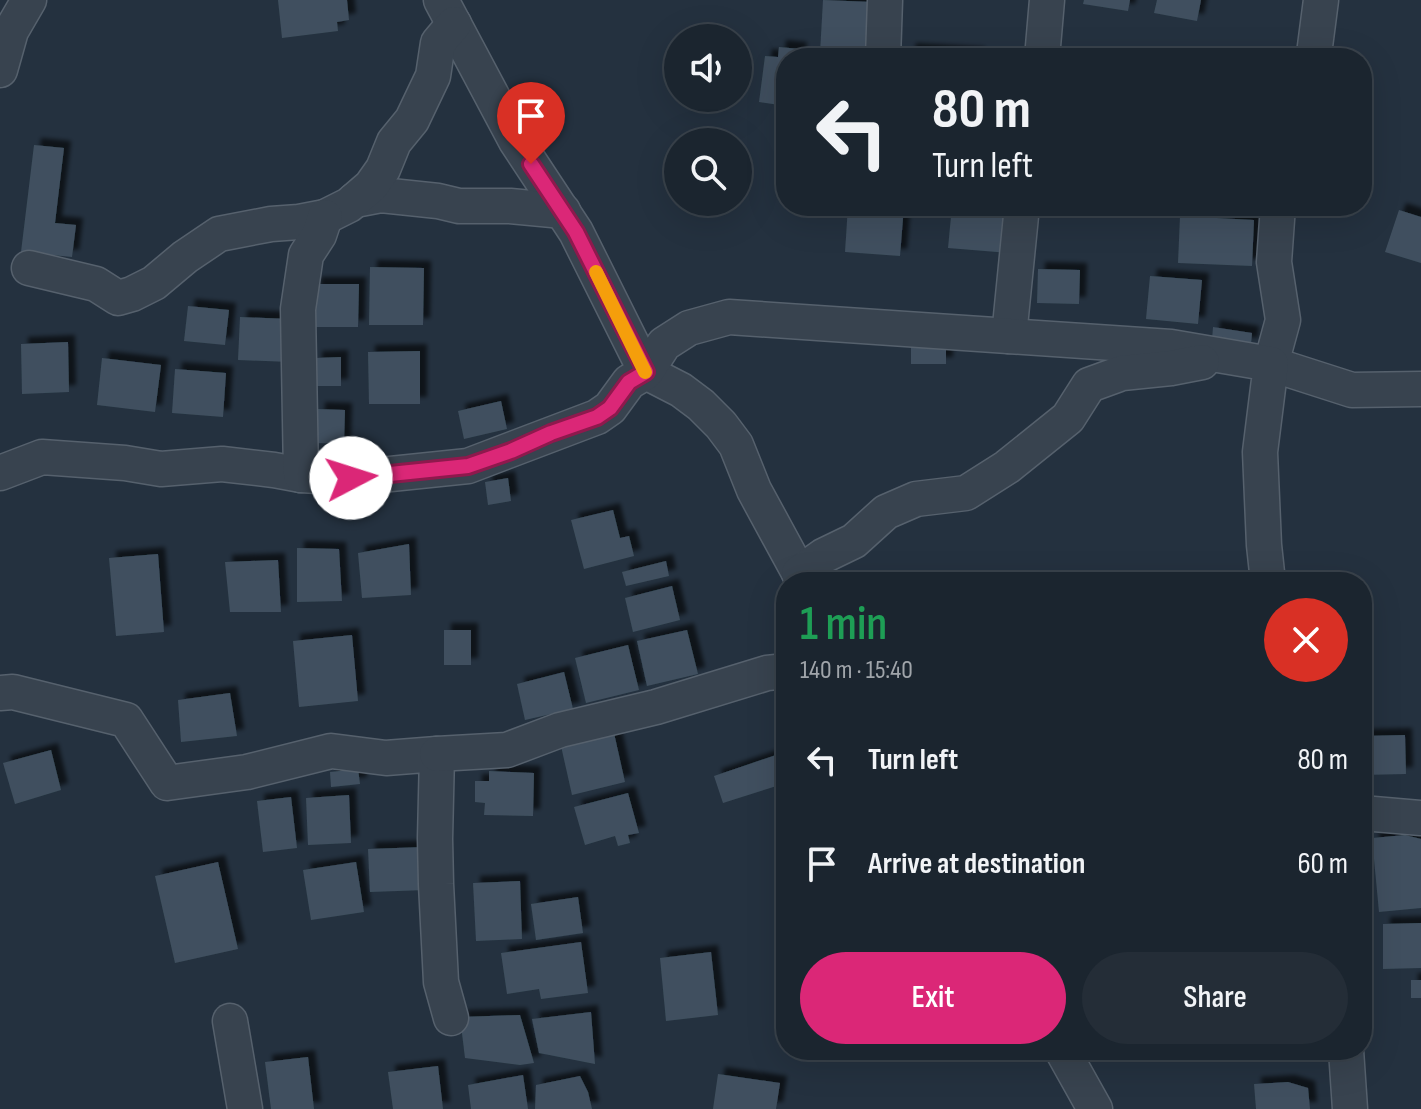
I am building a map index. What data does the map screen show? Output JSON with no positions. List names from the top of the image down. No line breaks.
{"page":{"turn":["80 m","Turn left"],"heading":["1 min","140 m · 15:40"],"list":[{"name":"Turn left","value":"80 m"},{"name":"Arrive at destination","value":"60 m"}],"buttons":["Exit","Share"]}}
